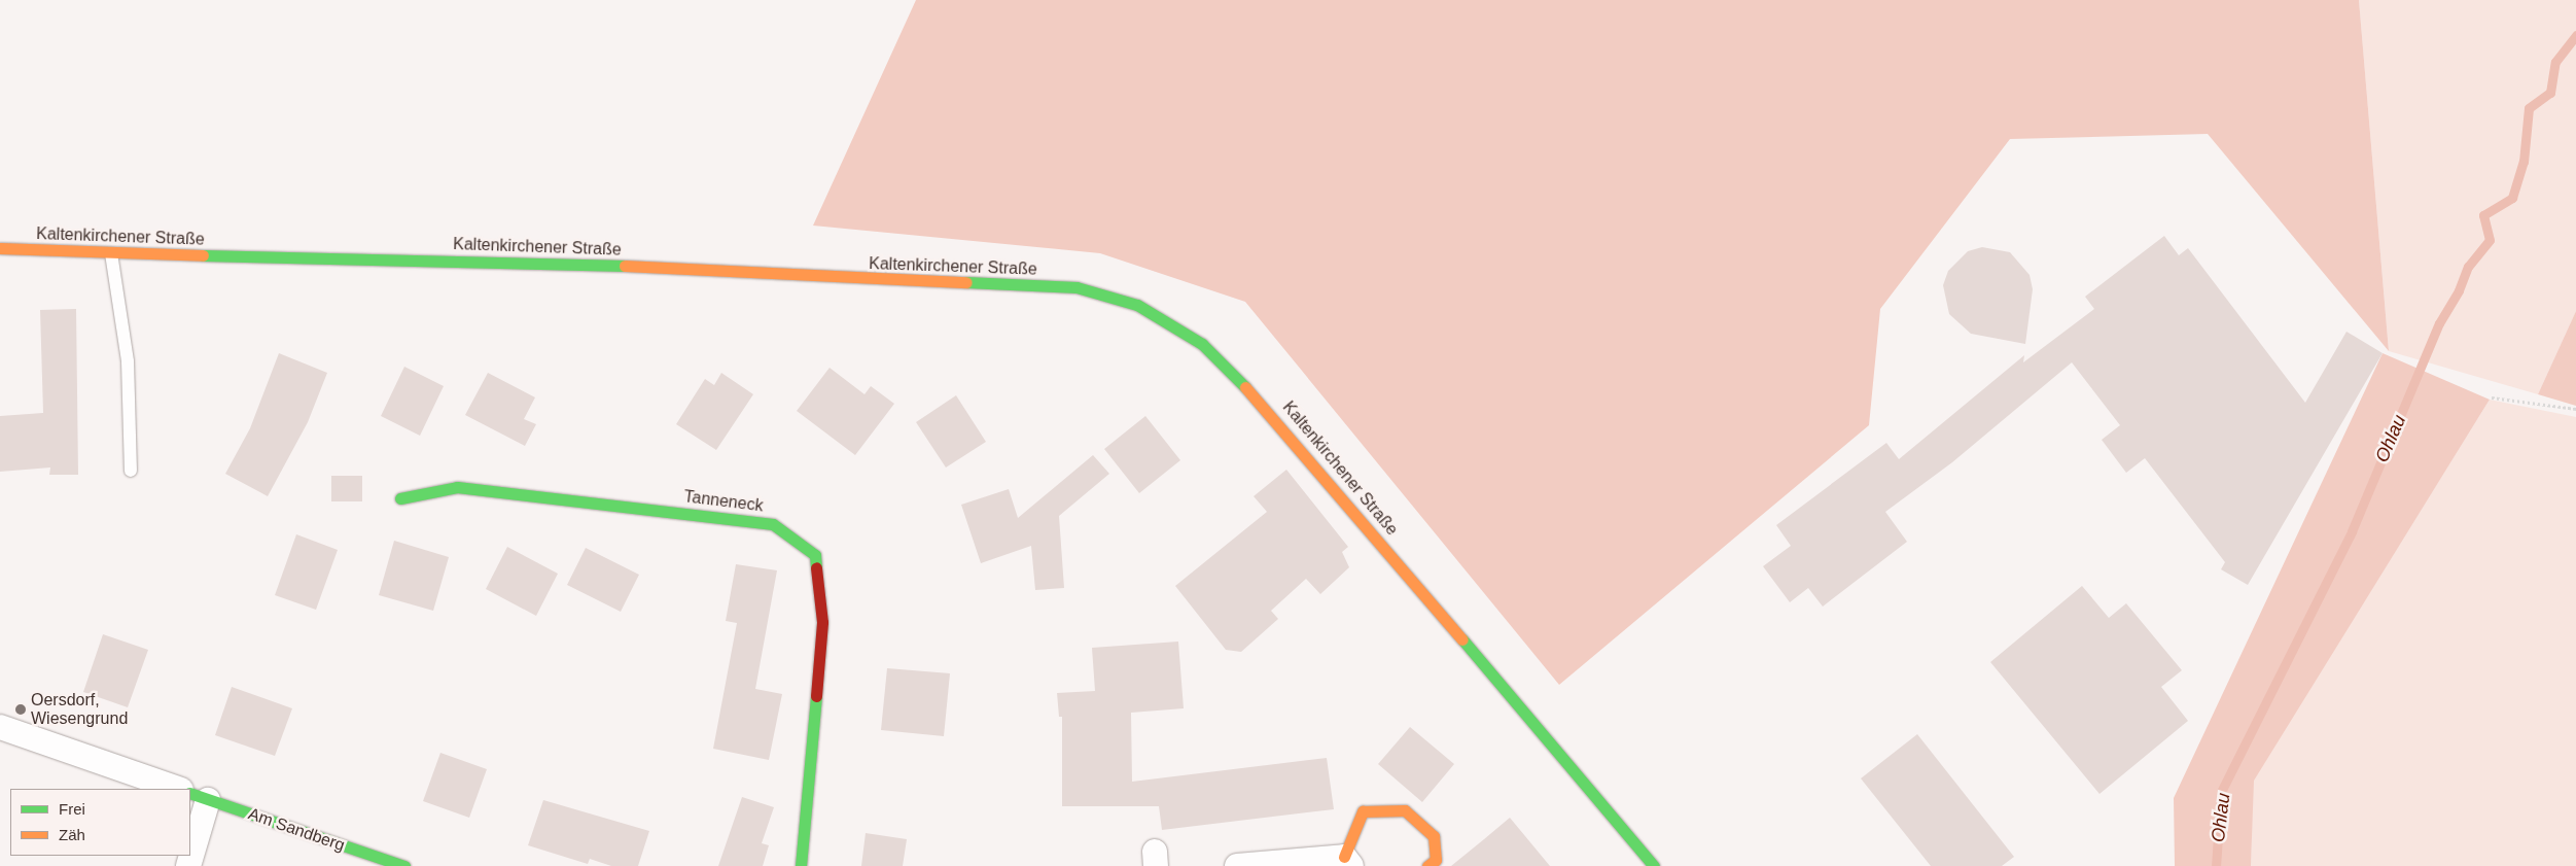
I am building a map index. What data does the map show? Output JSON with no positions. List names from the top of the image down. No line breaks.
{"streets":{"main road":["Kaltenkirchener Straße","Tanneneck","Am Sandberg"]},"water":["Ohlau"],"places":["Oersdorf, Wiesengrund"],"legend":["Frei","Zäh"]}
